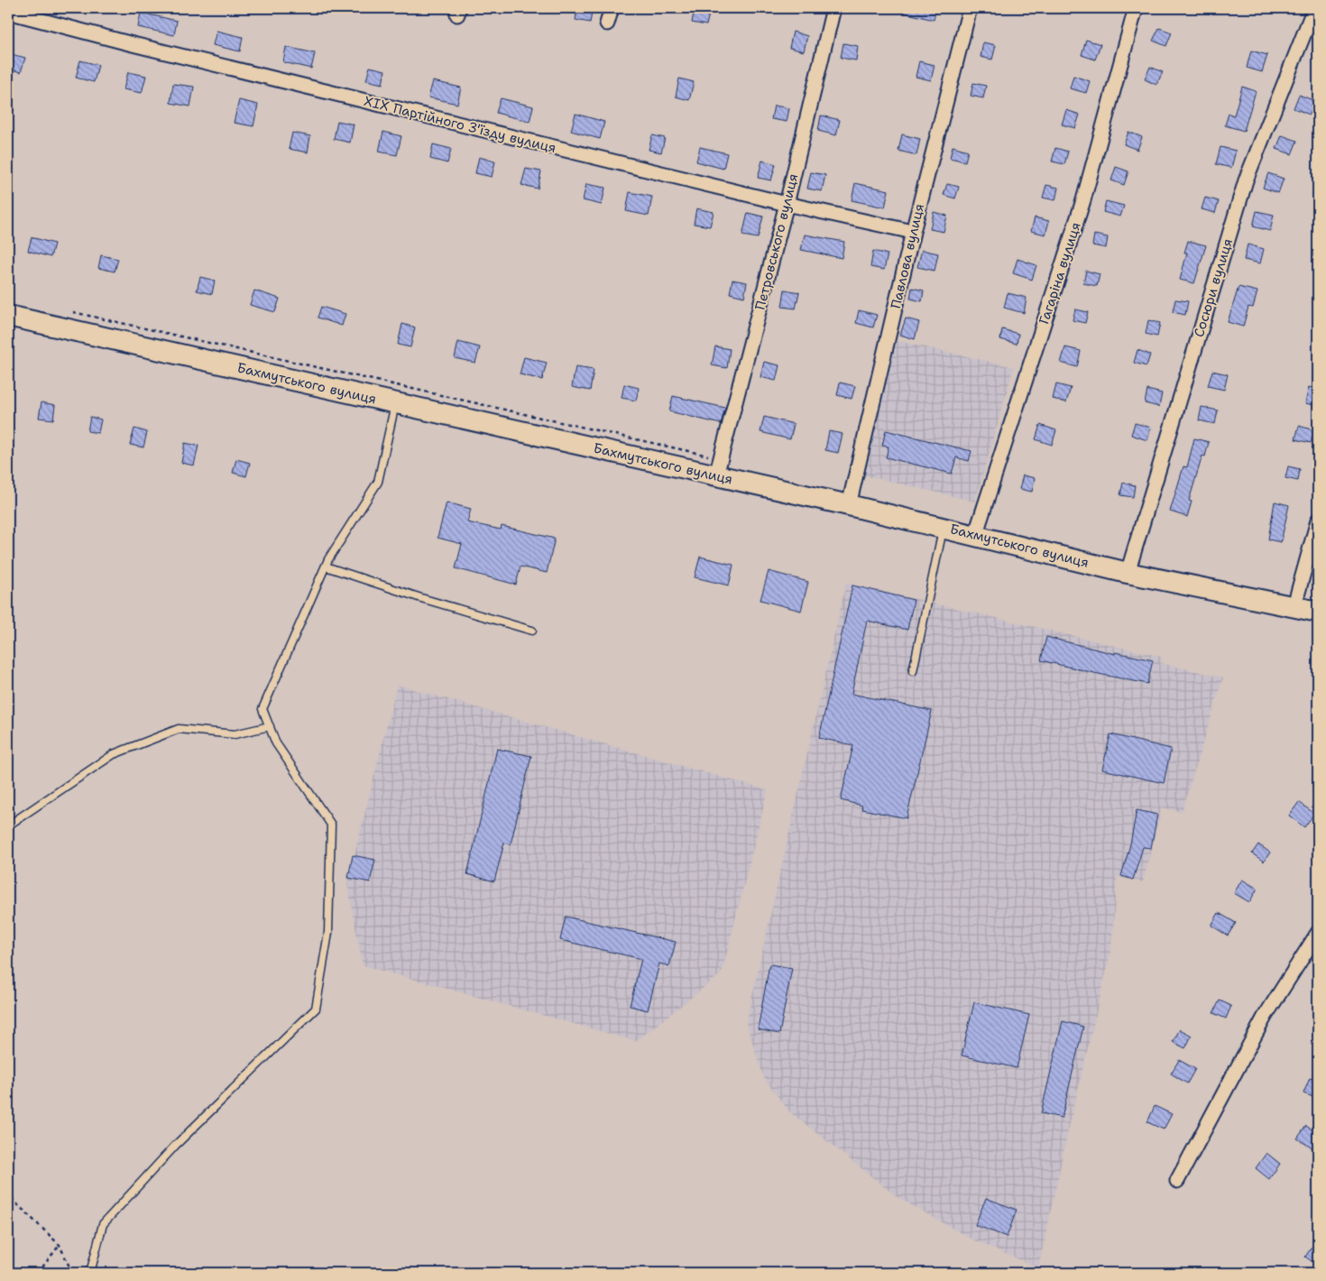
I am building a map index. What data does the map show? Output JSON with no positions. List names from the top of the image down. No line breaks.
{"streets":{"main road":["Бахмутського вулиця"],"street":["XIX Партійного З'їзду вулиця","Петровського вулиця","Павлова вулиця","Гагаріна вулиця","Сосюри вулиця"]},"crossings":[["XIX Партійного З'їзду вулиця","Петровського вулиця"],["XIX Партійного З'їзду вулиця","Павлова вулиця"],["Петровського вулиця","Бахмутського вулиця"],["Павлова вулиця","Бахмутського вулиця"],["Гагаріна вулиця","Бахмутського вулиця"],["Сосюри вулиця","Бахмутського вулиця"]]}
